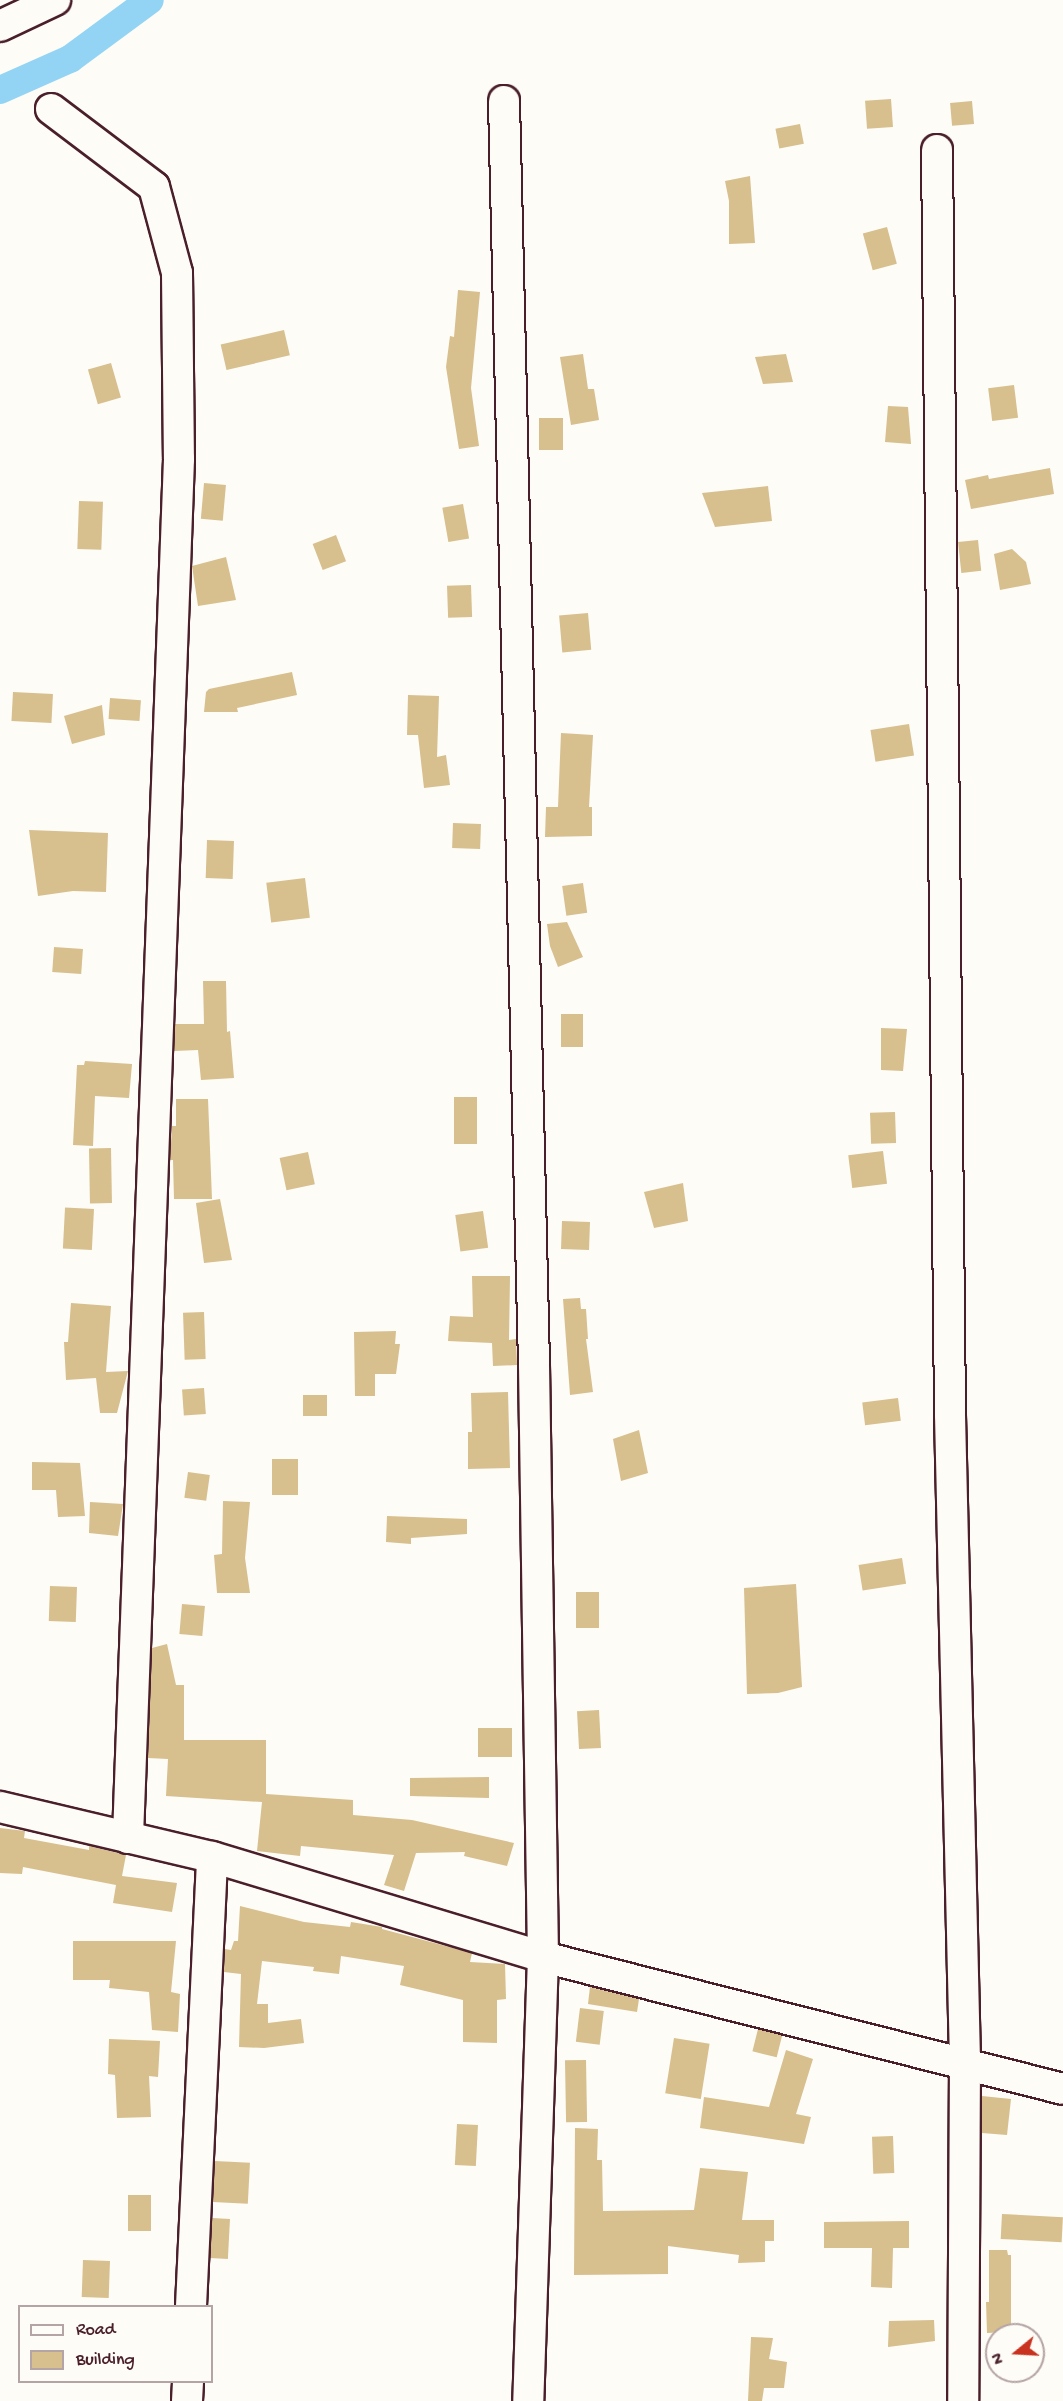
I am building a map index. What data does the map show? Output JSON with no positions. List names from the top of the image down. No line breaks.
{"legend":["Road","Building"],"north":"left"}
